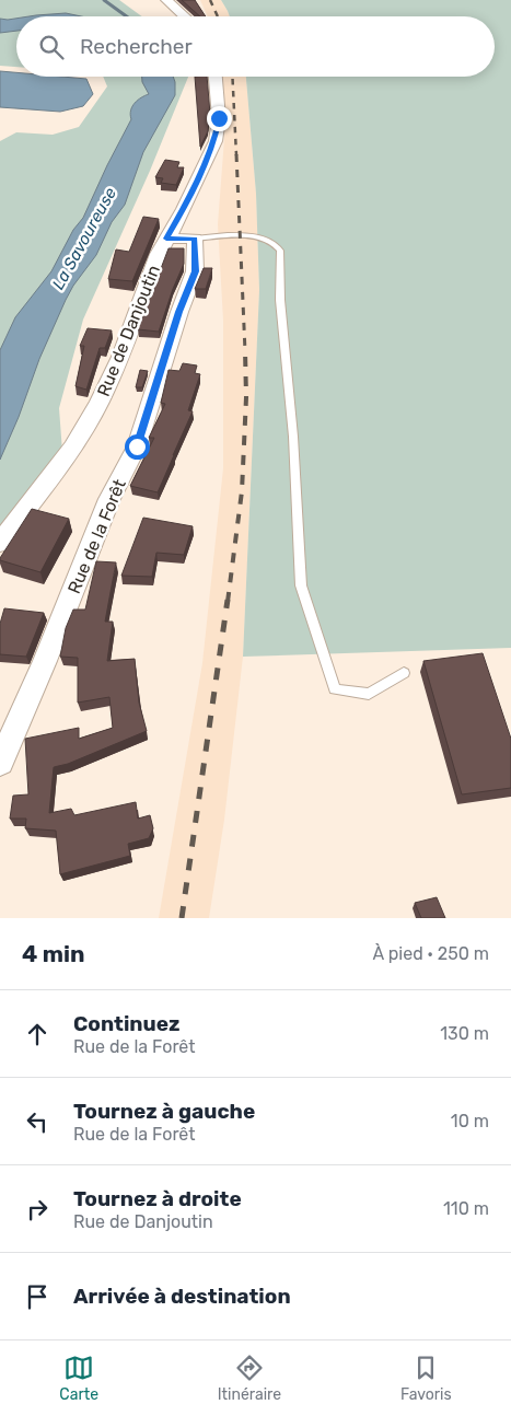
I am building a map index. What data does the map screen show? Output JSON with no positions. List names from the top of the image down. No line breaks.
{"streets":{"street":["Rue de Danjoutin","Rue de la Forêt"]},"water":["La Savoureuse"],"page":{"search":"Rechercher","heading":["4 min","À pied · 250 m"],"list":[["Continuez","Rue de la Forêt","130 m"],["Tournez à gauche","Rue de la Forêt","10 m"],["Tournez à droite","Rue de Danjoutin","110 m"],"Arrivée à destination"],"nav":["Carte","Itinéraire","Favoris"]}}
